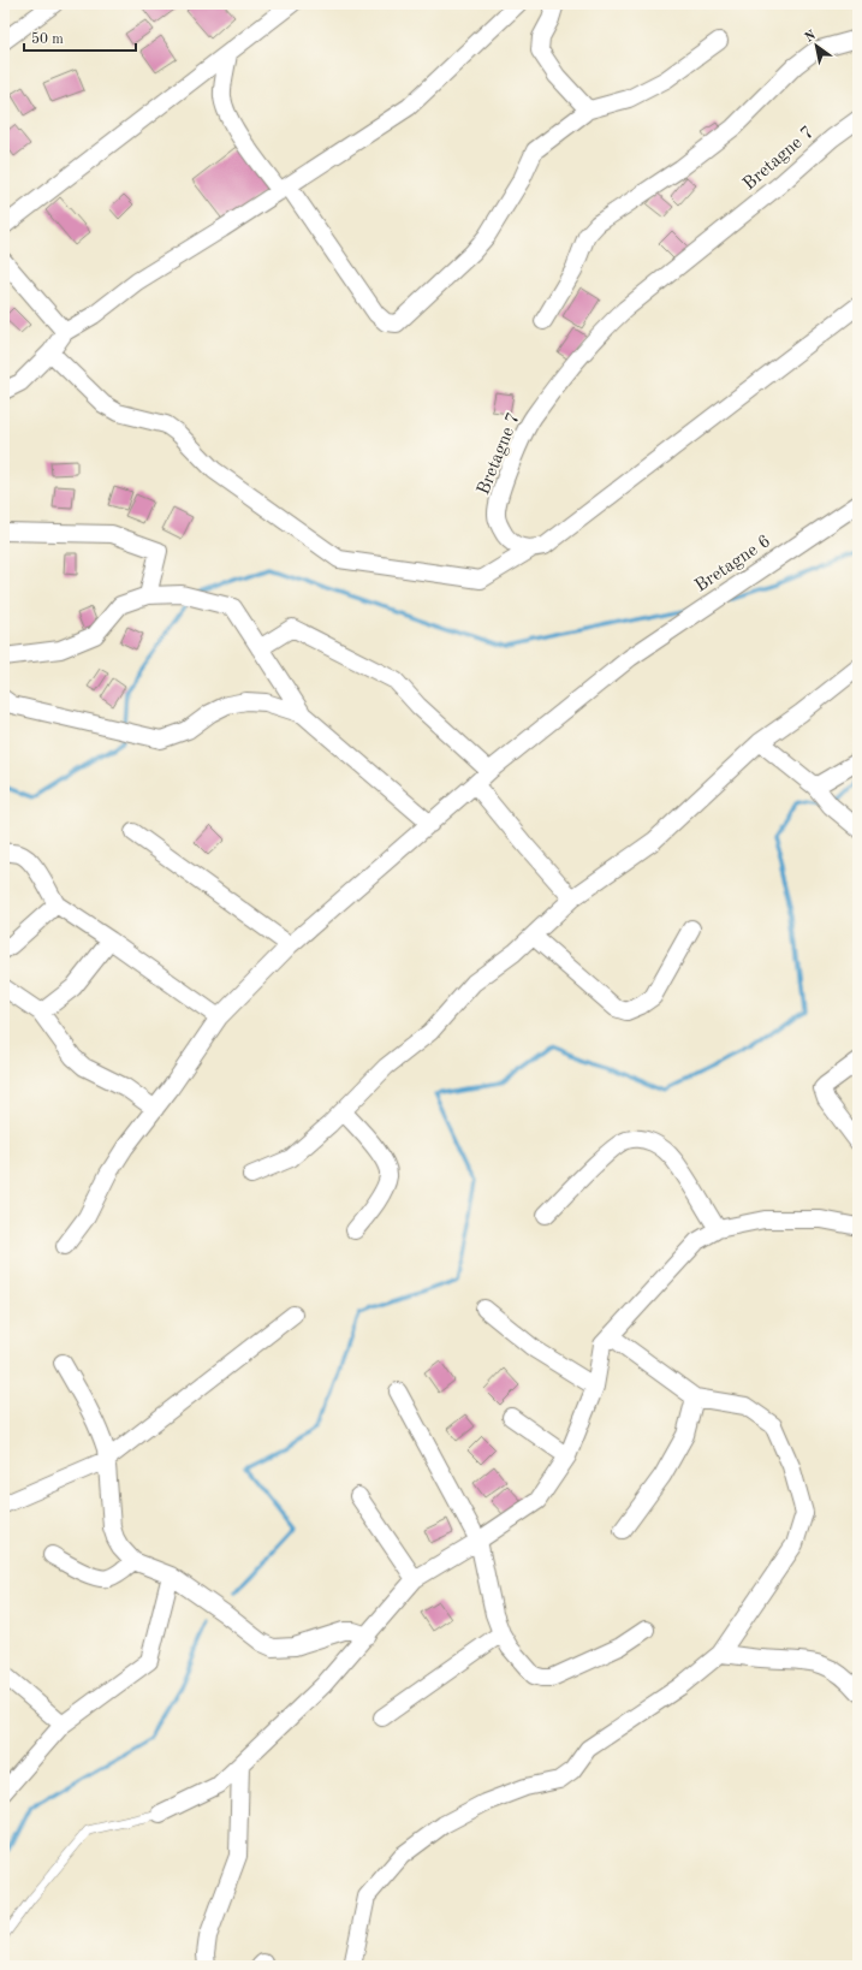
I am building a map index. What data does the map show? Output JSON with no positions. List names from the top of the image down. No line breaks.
{"streets":{"street":["Bretagne 7","Bretagne 6"]},"scale_bar":"50 m","north":"top left"}
